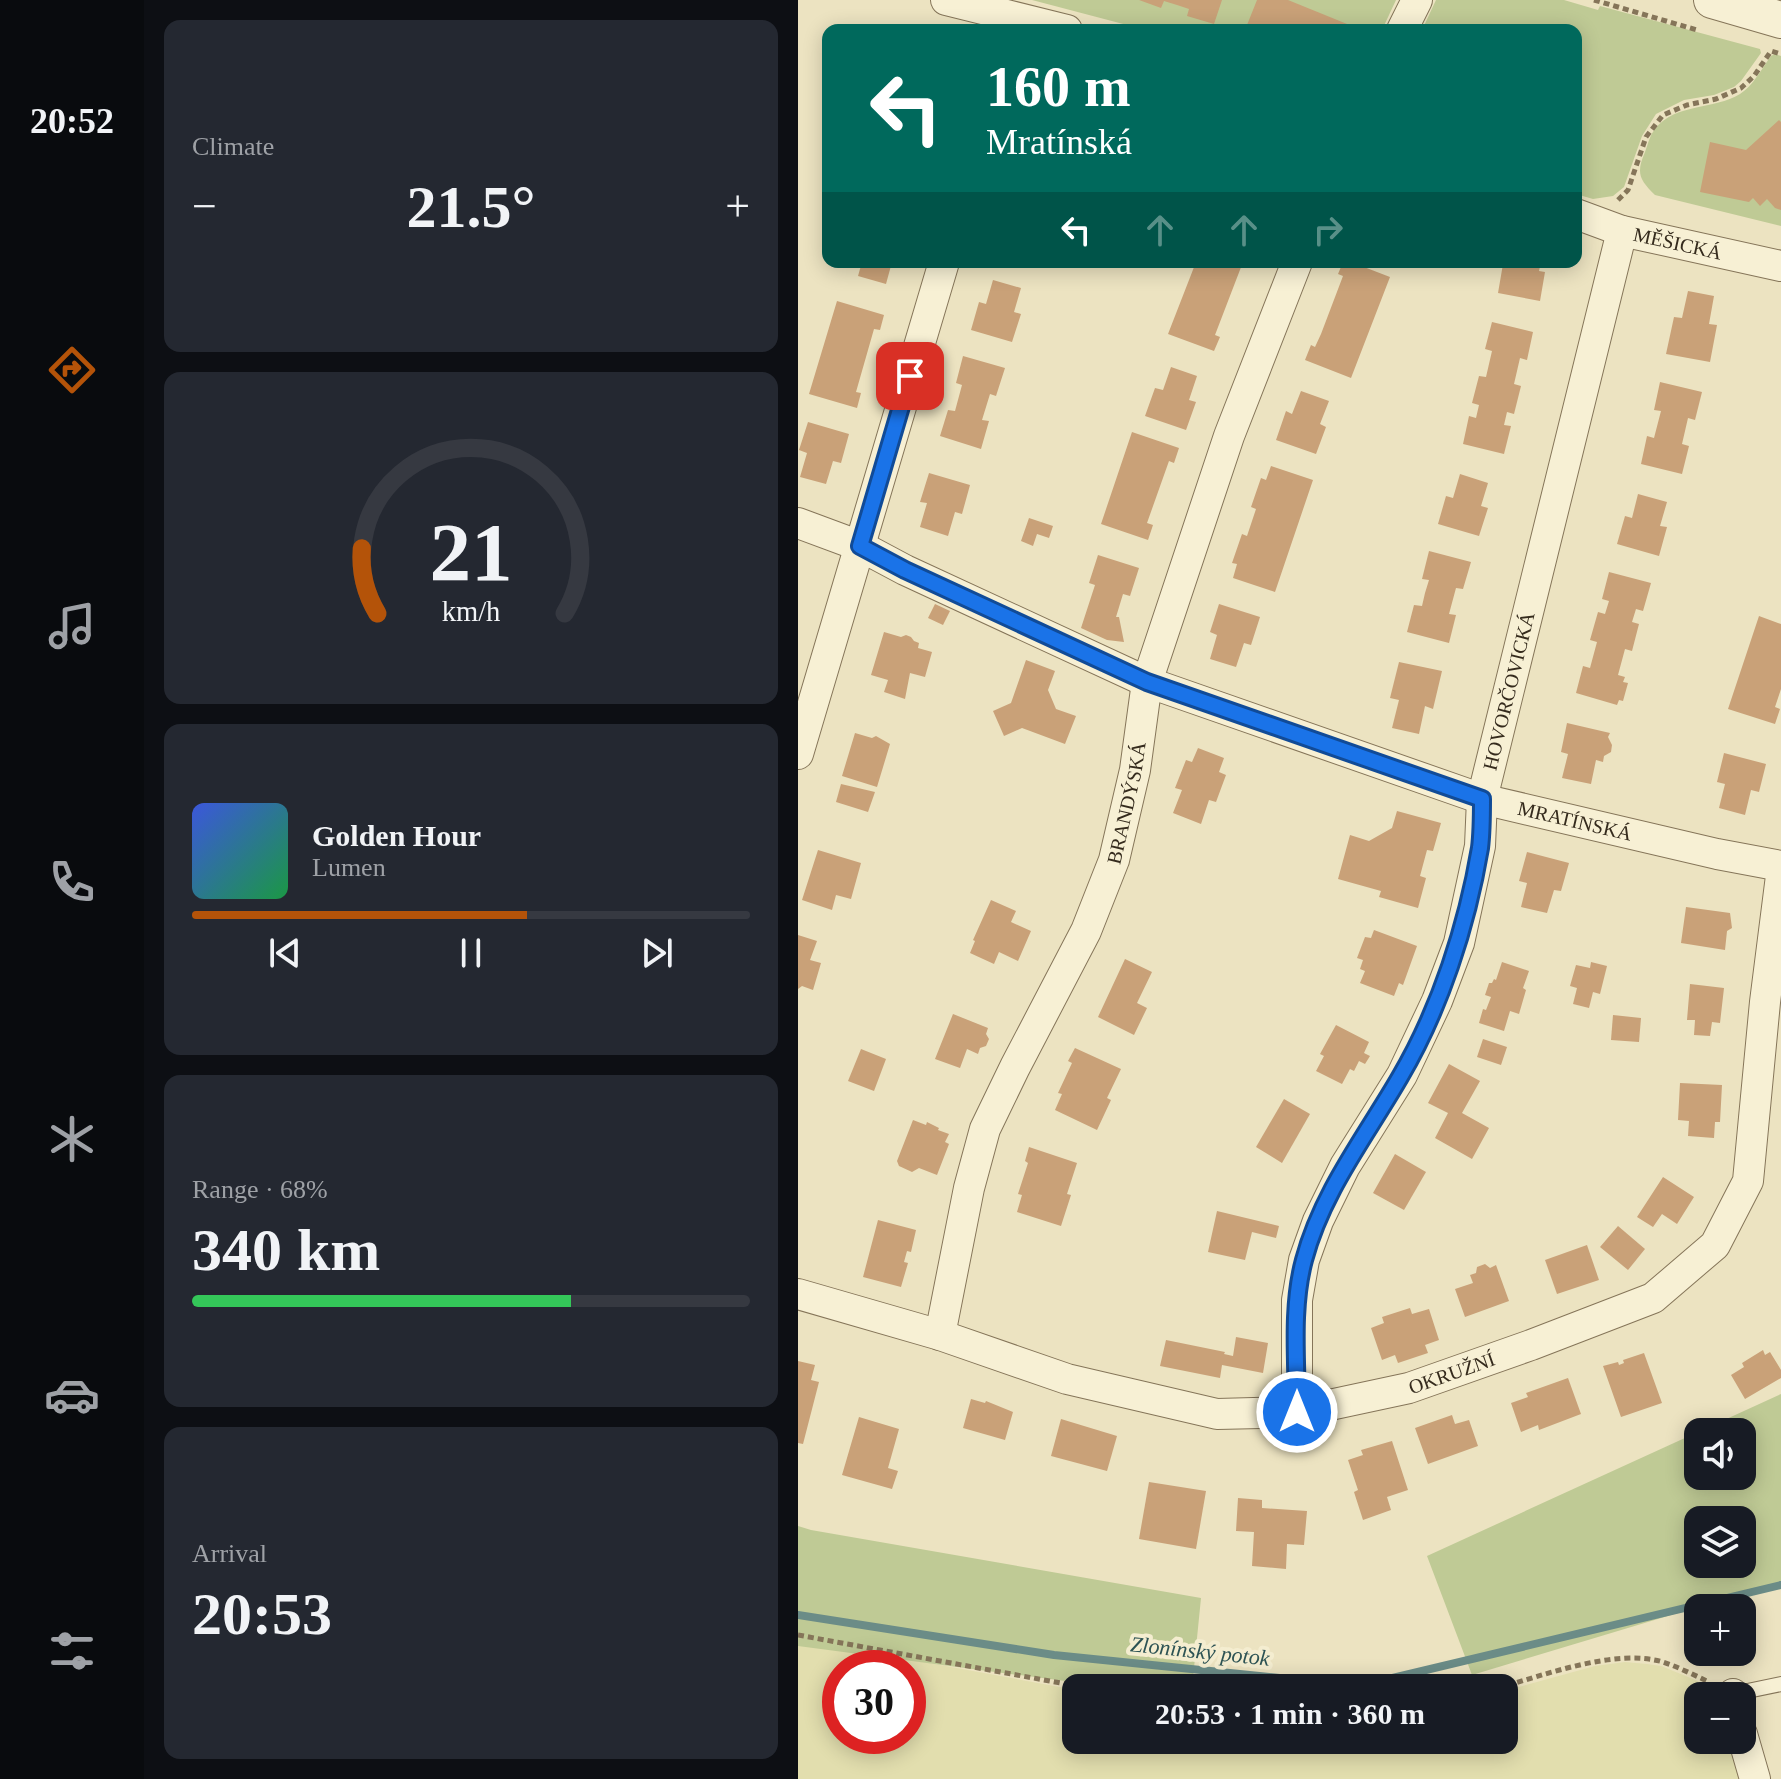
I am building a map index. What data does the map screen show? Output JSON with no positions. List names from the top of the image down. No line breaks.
{"streets":{"street":["MĚŠICKÁ","HOVORČOVICKÁ","BRANDÝSKÁ","MRATÍNSKÁ","OKRUŽNÍ"]},"crossings":[["MĚŠICKÁ","HOVORČOVICKÁ"],["HOVORČOVICKÁ","MRATÍNSKÁ"],["HOVORČOVICKÁ","OKRUŽNÍ"],["BRANDÝSKÁ","MRATÍNSKÁ"],["BRANDÝSKÁ","OKRUŽNÍ"]],"water":["Zlonínský potok"],"page":{"tabs":"20:52","tile":["Climate",["Range · 68%","340 km"],["Arrival","20:53"]],"turn":["160 m","Mratínská"],"heat":["−","21.5°","+"],"song":["Golden Hour","Lumen"],"map_buttons":["+","−"],"limit":"30","trip":"20:53 · 1 min · 360 m","gauge":["21","km/h"]}}
